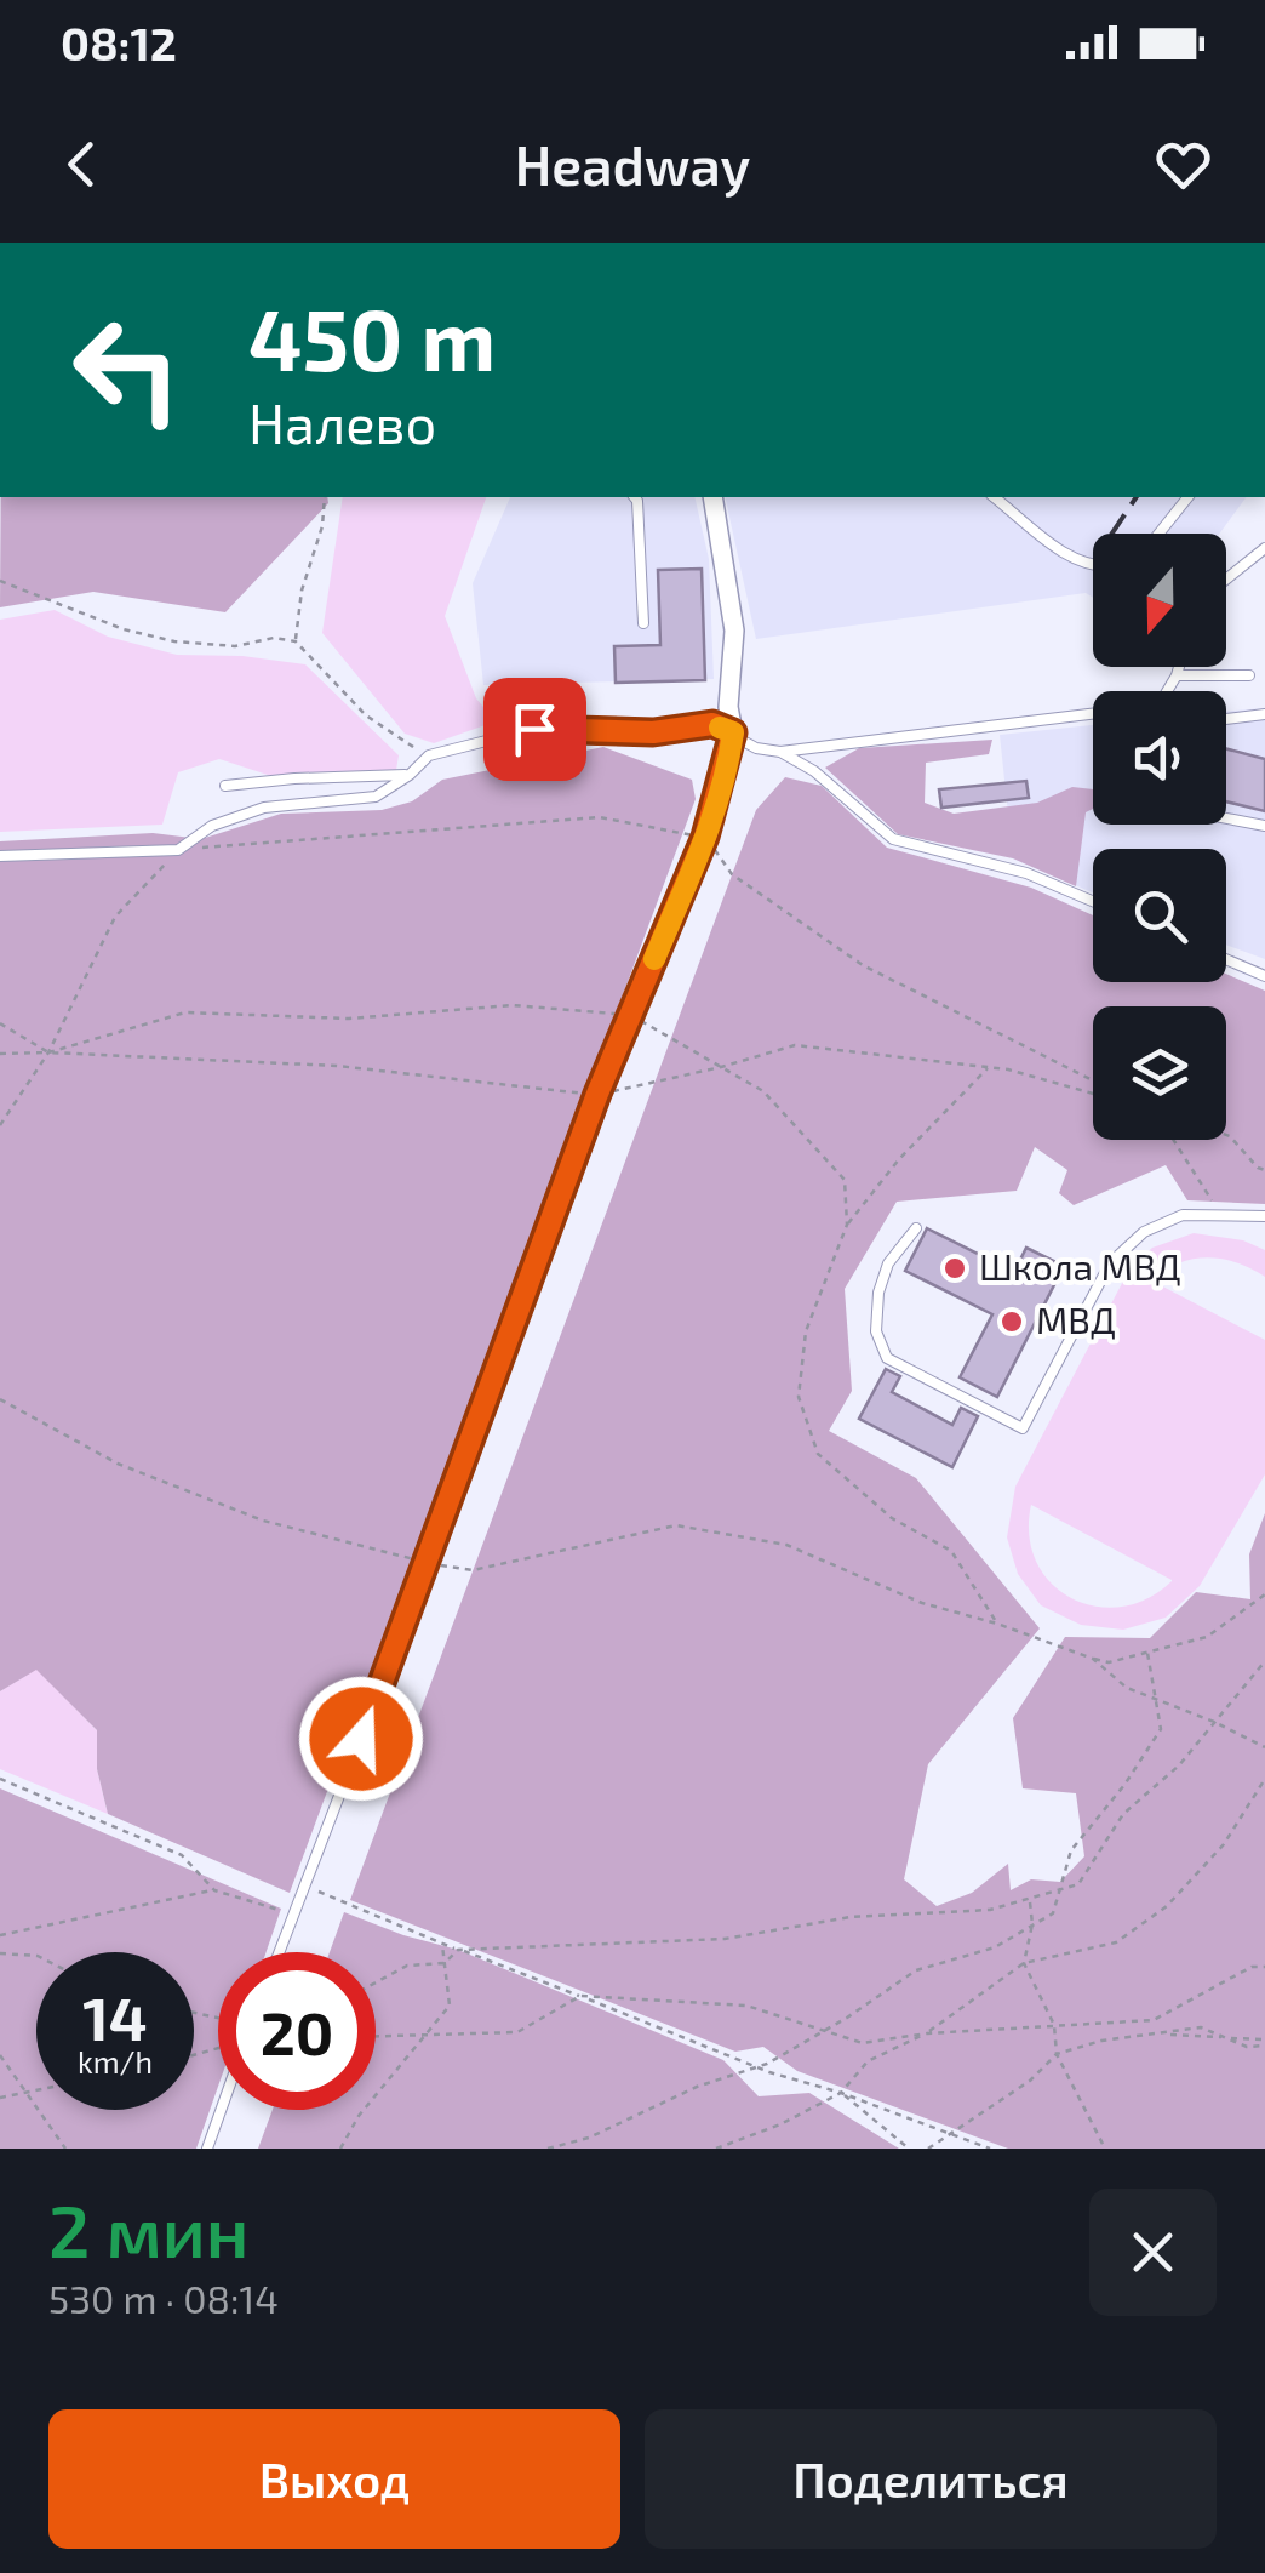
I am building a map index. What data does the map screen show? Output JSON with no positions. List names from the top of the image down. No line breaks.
{"places":["Школа МВД","МВД"],"north":"bottom","page":{"status":"08:12","header":"Headway","turn":["450 m","Налево"],"speed":"14 km/h","limit":"20","heading":["2 мин","530 m · 08:14"],"buttons":["Выход","Поделиться"]}}
